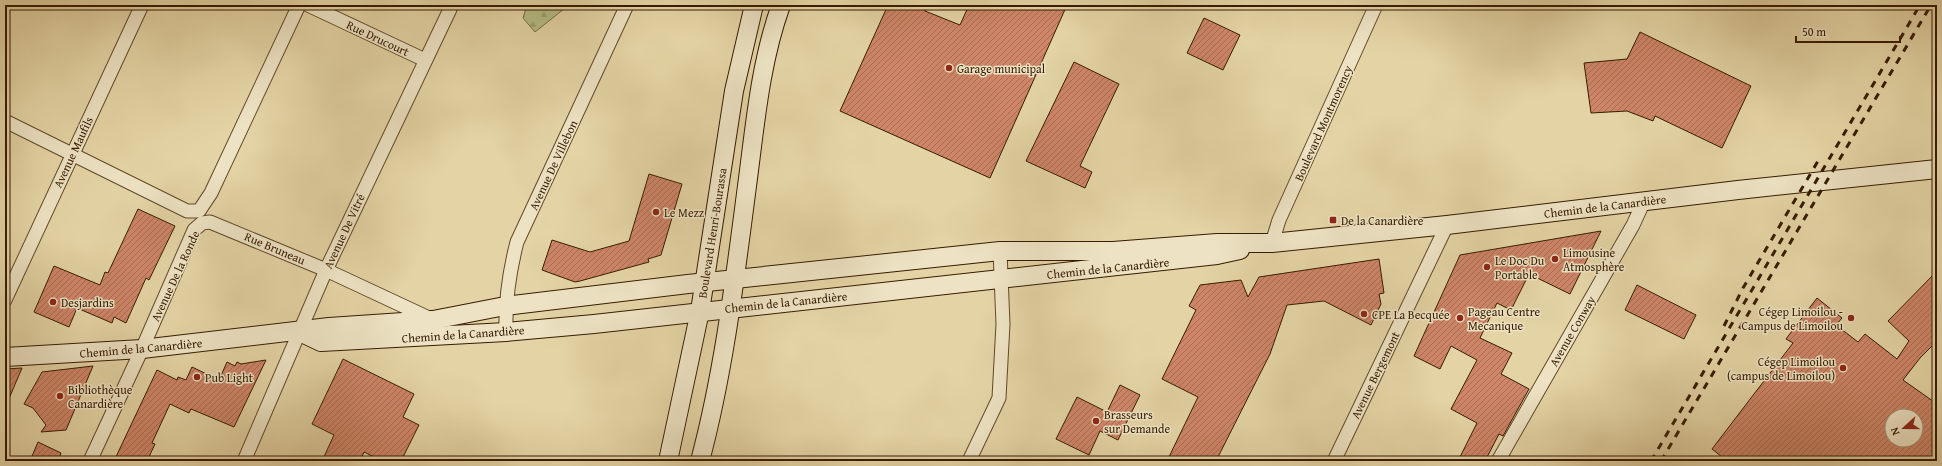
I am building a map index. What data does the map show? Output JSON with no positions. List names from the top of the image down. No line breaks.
{"streets":{"main road":["Chemin de la Canardière","Boulevard Henri-Bourassa"],"street":["Rue Drucourt","Boulevard Montmorency","Avenue Maufils","Avenue De Villebon","Avenue De Vitré","Rue Bruneau","Avenue De la Ronde","Avenue Conway","Avenue Bergemont"]},"crossings":[["Rue Drucourt","Avenue De Vitré"],["Boulevard Montmorency","Chemin de la Canardière"],["Avenue De Villebon","Chemin de la Canardière"],["Chemin de la Canardière","Avenue De Vitré"],["Chemin de la Canardière","Boulevard Henri-Bourassa"],["Chemin de la Canardière","Rue Bruneau"],["Chemin de la Canardière","Avenue De la Ronde"],["Chemin de la Canardière","Avenue Conway"],["Chemin de la Canardière","Avenue Bergemont"],["Avenue De Vitré","Rue Bruneau"],["Rue Bruneau","Avenue De la Ronde"]],"places":{"other":["Garage municipal","Le Mezz","Limousine Atmosphère","Le Doc Du Portable","Desjardins","CPE La Becquée","Pageau Centre Mecanique","Cégep Limoilou - Campus de Limoilou","Cégep Limoilou (campus de Limoilou)","Pub Light","Bibliothèque Canardière","Brasseurs sur Demande"],"transit":["De la Canardière"]},"scale_bar":"50 m","north":"left"}
